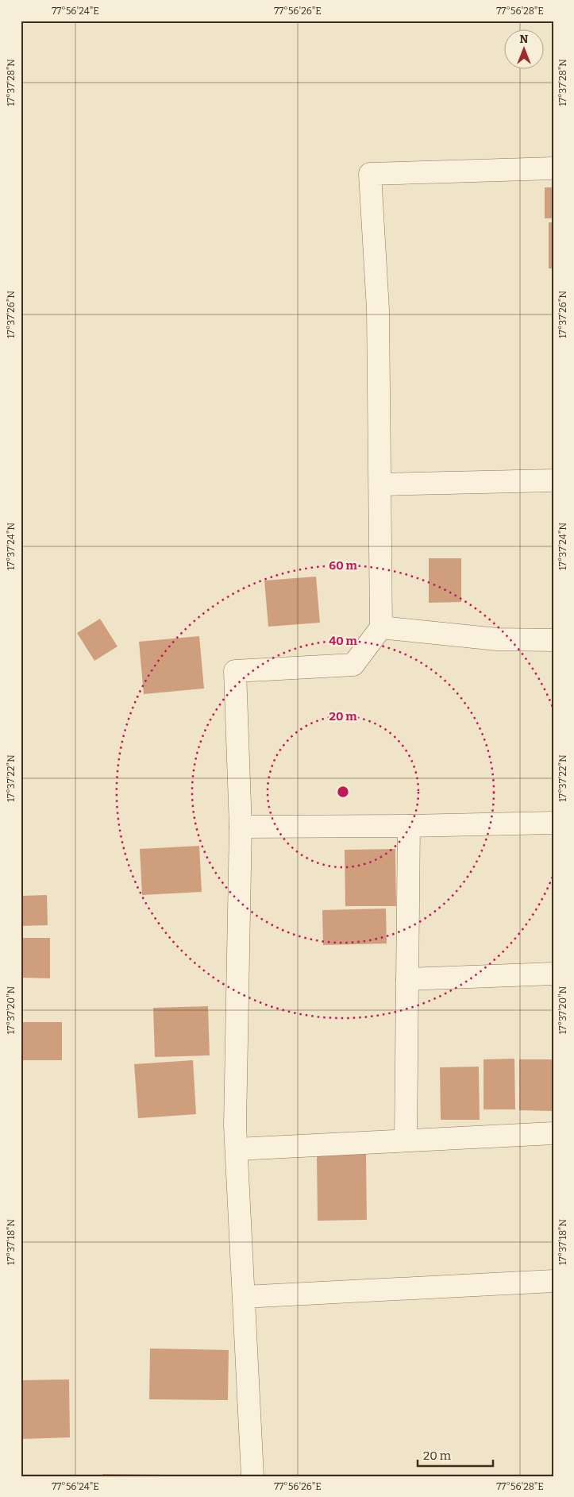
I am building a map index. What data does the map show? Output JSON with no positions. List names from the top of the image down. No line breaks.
{"scale_bar":"20 m","north":"top","coordinates":["77°56'24\"E","77°56'26\"E","77°56'28\"E","17°37'28\"N","17°37'26\"N","17°37'24\"N","17°37'22\"N","17°37'20\"N","17°37'18\"N"],"rings":["60 m","40 m","20 m"]}
